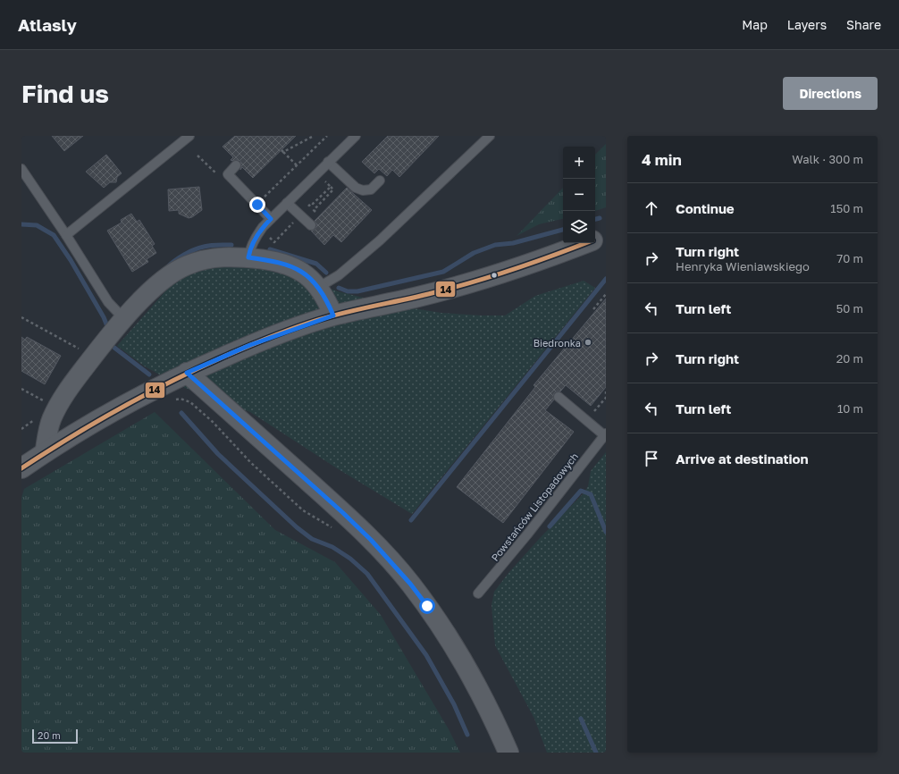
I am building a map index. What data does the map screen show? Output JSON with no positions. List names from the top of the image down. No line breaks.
{"streets":{"lane":["Powstańców Listopadowych"]},"places":["Biedronka"],"lines":["transit line 14"],"scale_bar":"20 m","page":{"header":"Atlasly","nav":["Map","Layers","Share"],"buttons":"Directions","title":"Find us","heading":["4 min","Walk · 300 m"],"map_buttons":["+","−"],"list":[["Continue","150 m"],["Turn right","Henryka Wieniawskiego","70 m"],["Turn left","50 m"],["Turn right","20 m"],["Turn left","10 m"],"Arrive at destination"],"scale":"20 m"}}
